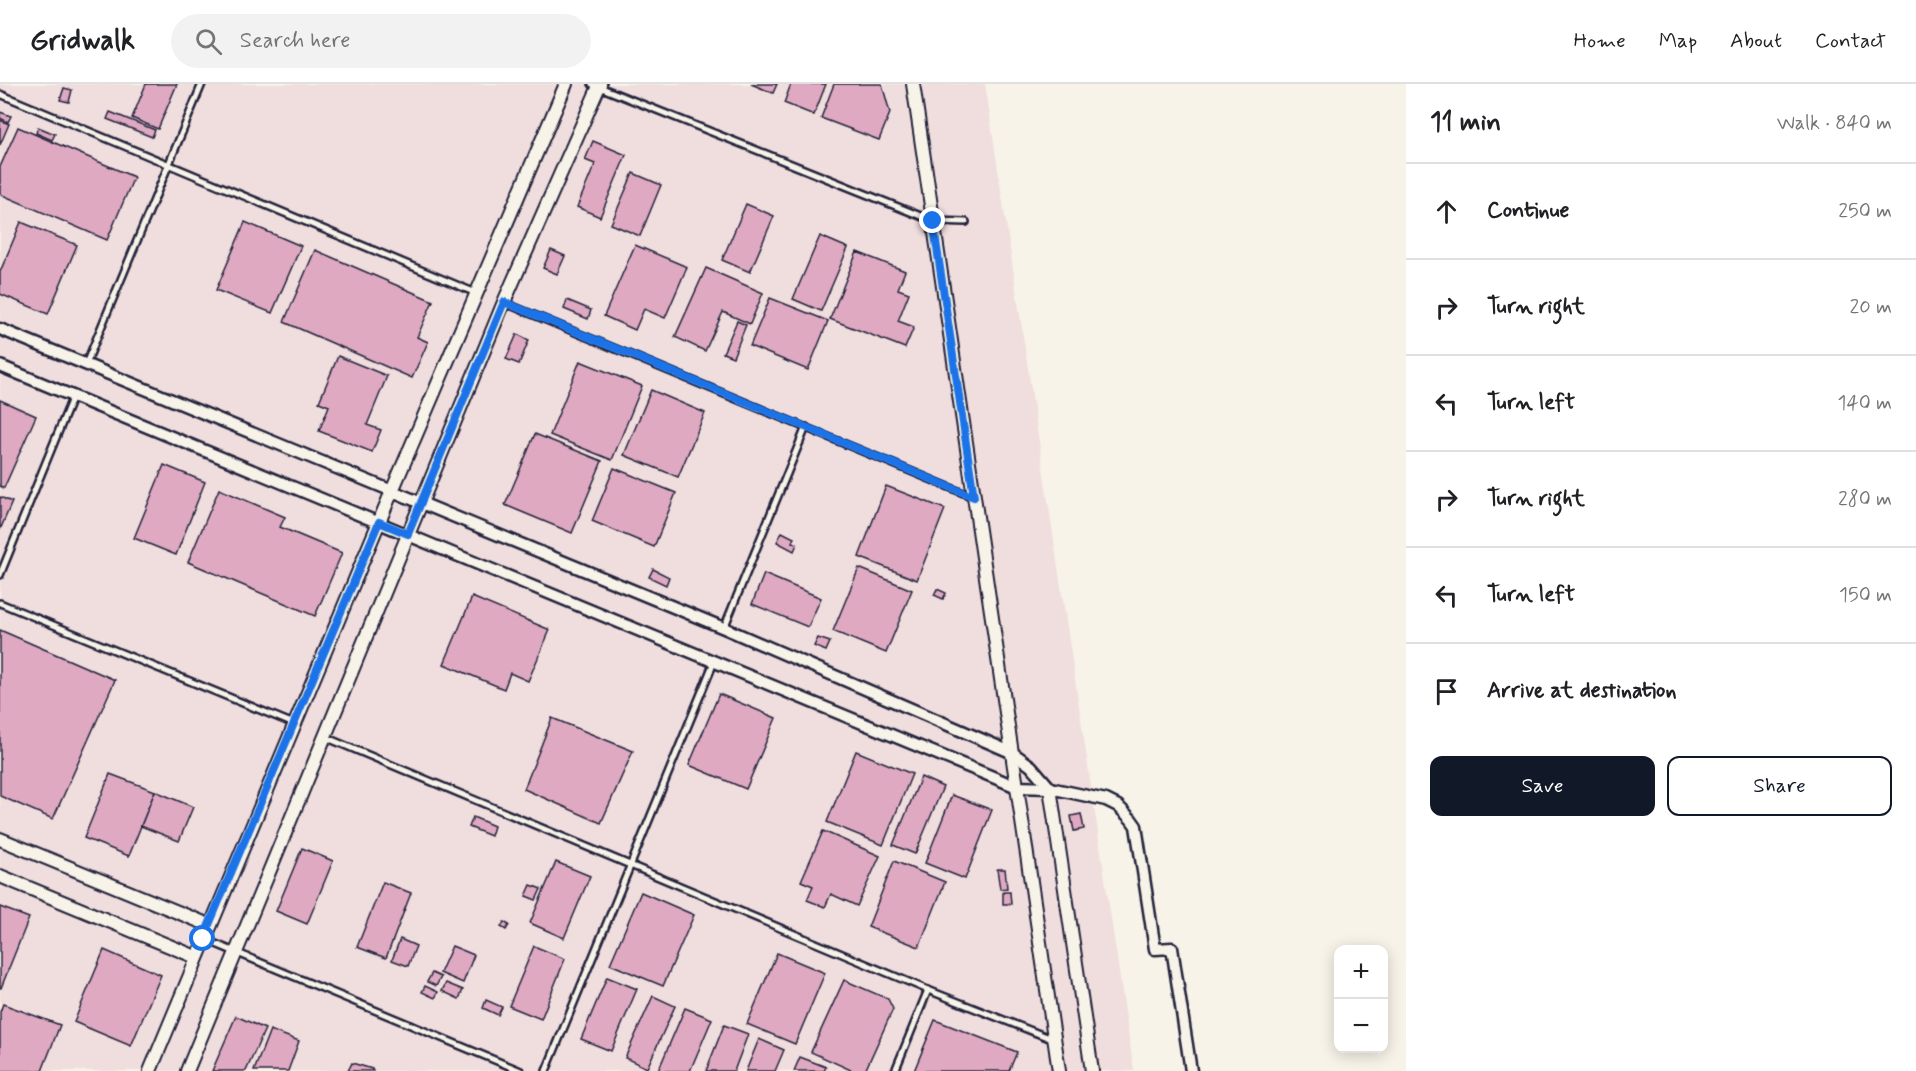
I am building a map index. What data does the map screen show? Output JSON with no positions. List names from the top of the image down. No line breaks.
{"page":{"header":"Gridwalk","search":"Search here","nav":["Home","Map","About","Contact"],"heading":["11 min","Walk · 840 m"],"list":[["Continue","250 m"],["Turn right","20 m"],["Turn left","140 m"],["Turn right","280 m"],["Turn left","150 m"],"Arrive at destination"],"buttons":["Save","Share"],"map_buttons":["+","−"]}}
